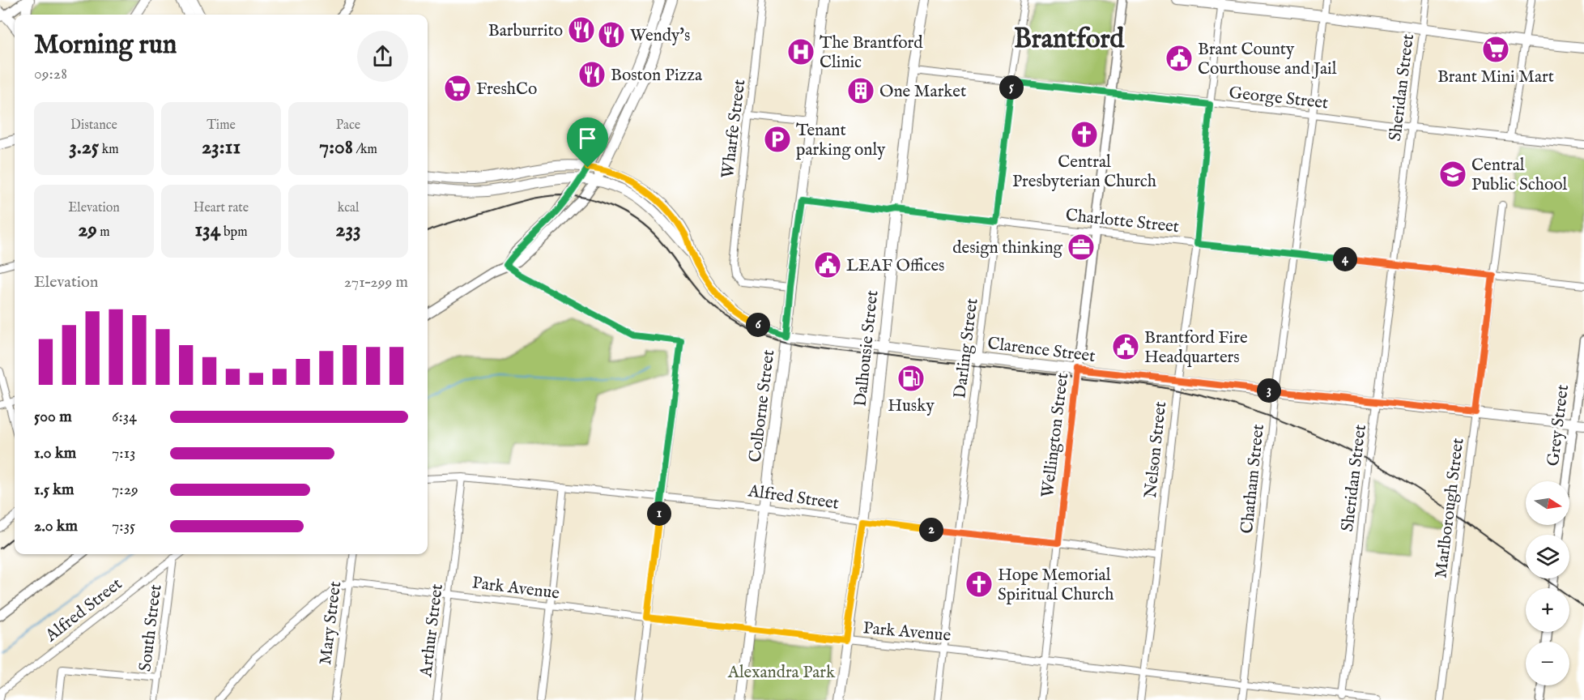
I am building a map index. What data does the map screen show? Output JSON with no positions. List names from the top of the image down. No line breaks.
{"streets":{"main road":["Dalhousie Street","Clarence Street","Colborne Street"],"street":["Sheridan Street","George Street","Wharfe Street","Charlotte Street","Darling Street","Grey Street","Wellington Street","Nelson Street","Chatham Street","Alfred Street","Marlborough Street","Park Avenue","Mary Street","South Street","Arthur Street"]},"crossings":[["Sheridan Street","George Street"],["Sheridan Street","Charlotte Street"],["Sheridan Street","Clarence Street"],["Sheridan Street","Park Avenue"],["George Street","Dalhousie Street"],["George Street","Darling Street"],["George Street","Wellington Street"],["George Street","Nelson Street"],["George Street","Chatham Street"],["Wharfe Street","Colborne Street"],["Charlotte Street","Dalhousie Street"],["Charlotte Street","Darling Street"],["Charlotte Street","Colborne Street"],["Charlotte Street","Wellington Street"],["Charlotte Street","Nelson Street"],["Charlotte Street","Chatham Street"],["Charlotte Street","Marlborough Street"],["Dalhousie Street","Clarence Street"],["Dalhousie Street","Alfred Street"],["Dalhousie Street","Park Avenue"],["Darling Street","Clarence Street"],["Darling Street","Alfred Street"],["Darling Street","Park Avenue"],["Clarence Street","Colborne Street"],["Clarence Street","Grey Street"],["Clarence Street","Wellington Street"],["Clarence Street","Nelson Street"],["Clarence Street","Chatham Street"],["Clarence Street","Marlborough Street"],["Colborne Street","Alfred Street"],["Colborne Street","Park Avenue"],["Wellington Street","Alfred Street"],["Wellington Street","Park Avenue"],["Nelson Street","Alfred Street"],["Nelson Street","Park Avenue"],["Chatham Street","Park Avenue"],["Alfred Street","South Street"],["Alfred Street","Arthur Street"],["Park Avenue","Mary Street"],["Park Avenue","Arthur Street"]],"districts":["Brantford"],"parks":["Alexandra Park"],"places":{"restaurant":["Barburrito","Wendy's","Boston Pizza"],"supermarket":["Brant Mini Mart","FreshCo"],"hospital":["The Brantford Clinic"],"public building":["Brant County Courthouse and Jail","LEAF Offices","Brantford Fire Headquarters"],"building":["One Market"],"church":["Central Presbyterian Church","Hope Memorial Spiritual Church"],"parking":["Tenant parking only"],"school or university":["Central Public School"],"office":["design thinking"],"fuel station":["Husky"]},"north":"right","page":{"heading":["Morning run","09:28"],"pins":["5","4","6","3","1","2"],"stats":[["Distance","3.25 km"],["Time","23:11"],["Pace","7:08 /km"],["Elevation","29 m"],["Heart rate","134 bpm"],["kcal","233"]],"chart":["Elevation","271–299 m"],"list":[{"name":"500 m","note":"6:34"},{"name":"1.0 km","note":"7:13"},{"name":"1.5 km","note":"7:29"},{"name":"2.0 km","note":"7:35"}],"map_buttons":["+","−"]}}
